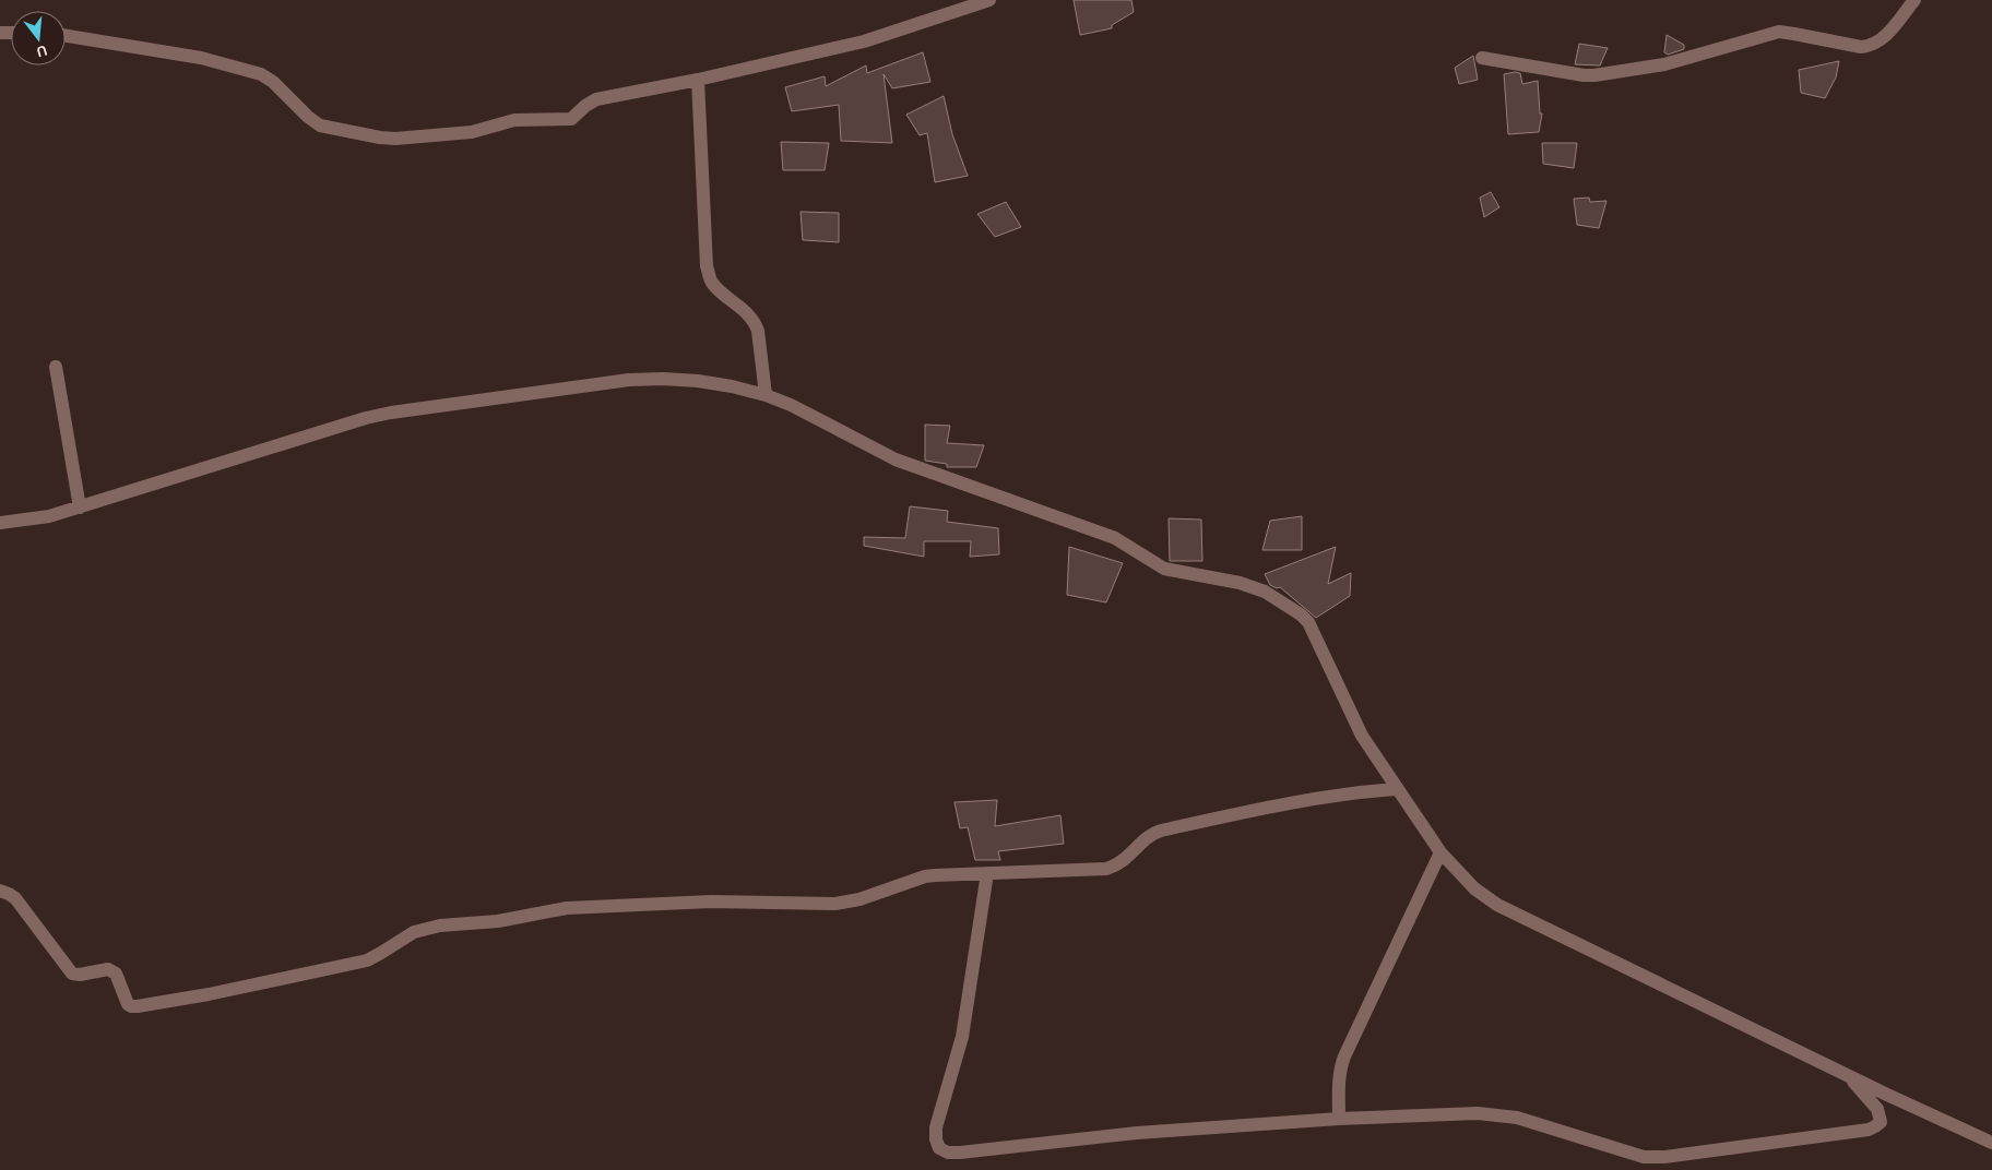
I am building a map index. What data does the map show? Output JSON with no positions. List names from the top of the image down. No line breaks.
{"north":"bottom"}
